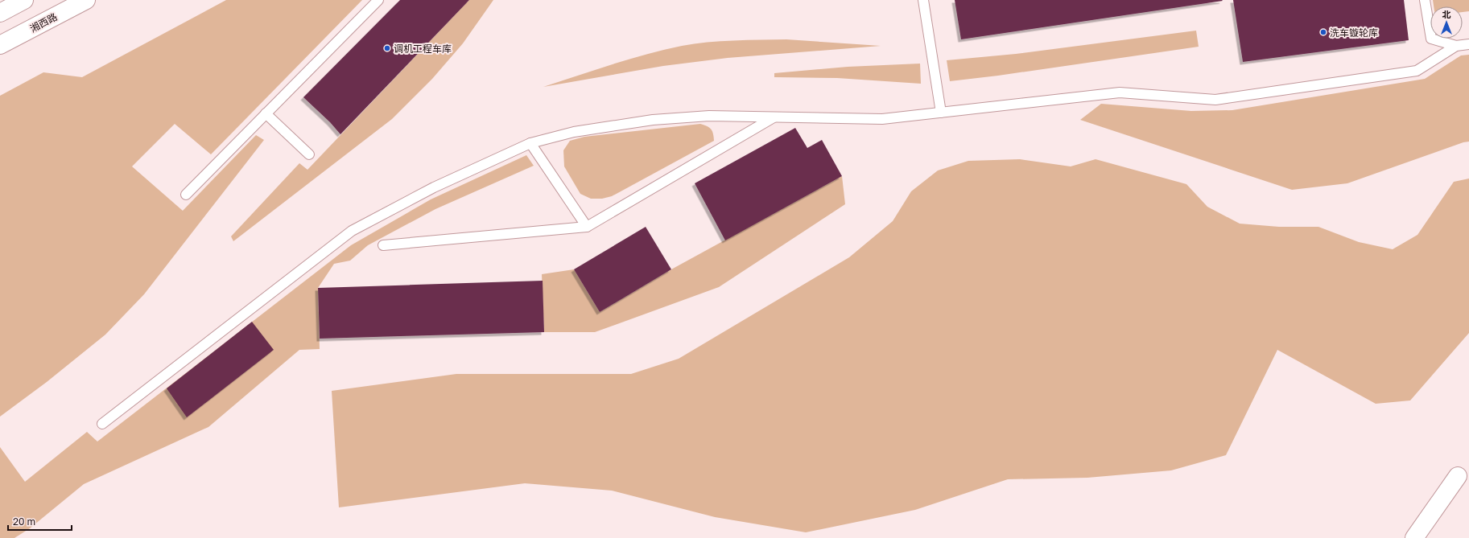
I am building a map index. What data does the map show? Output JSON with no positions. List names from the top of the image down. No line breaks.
{"streets":{"street":["湘西路"]},"places":["洗车镟轮库","调机工程车库"],"scale_bar":"20 m","north":"top"}
